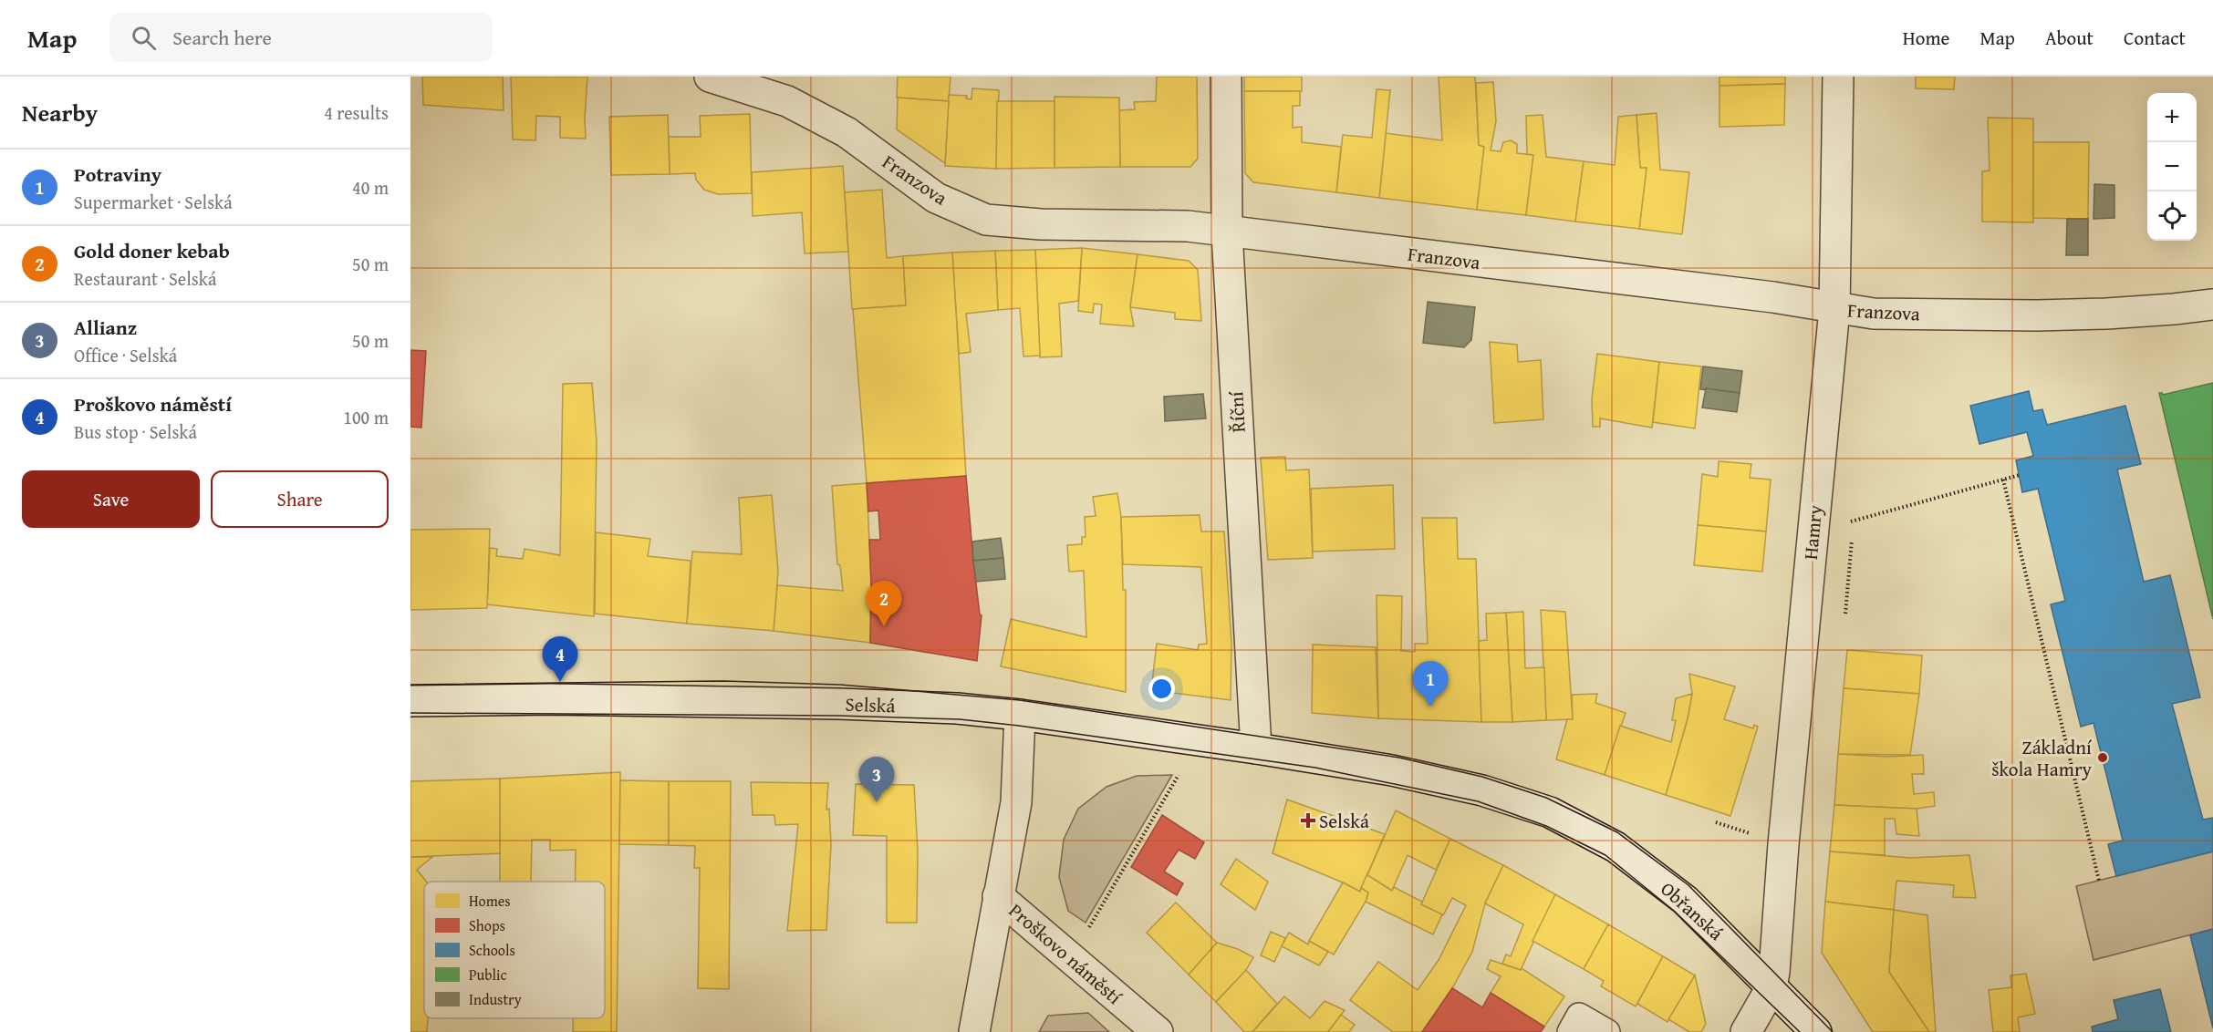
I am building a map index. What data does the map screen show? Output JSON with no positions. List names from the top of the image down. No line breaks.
{"streets":{"street":["Franzova","Říční","Hamry","Selská","Obřanská","Proškovo náměstí"]},"crossings":[["Franzova","Říční"],["Franzova","Hamry"],["Říční","Selská"],["Hamry","Obřanská"],["Selská","Obřanská"],["Selská","Proškovo náměstí"]],"places":{"other":["Základní škola Hamry"],"health":["Selská"]},"legend":["Homes","Shops","Schools","Public","Industry"],"page":{"header":"Map","search":"Search here","nav":["Home","Map","About","Contact"],"heading":["Nearby","4 results"],"map_buttons":["+","−"],"list":[{"mark":"1","name":"Potraviny","note":"Supermarket · Selská","value":"40 m"},{"mark":"2","name":"Gold doner kebab","note":"Restaurant · Selská","value":"50 m"},{"mark":"3","name":"Allianz","note":"Office · Selská","value":"50 m"},{"mark":"4","name":"Proškovo náměstí","note":"Bus stop · Selská","value":"100 m"}],"buttons":["Save","Share"],"pins":["2","4","1","3"]}}
